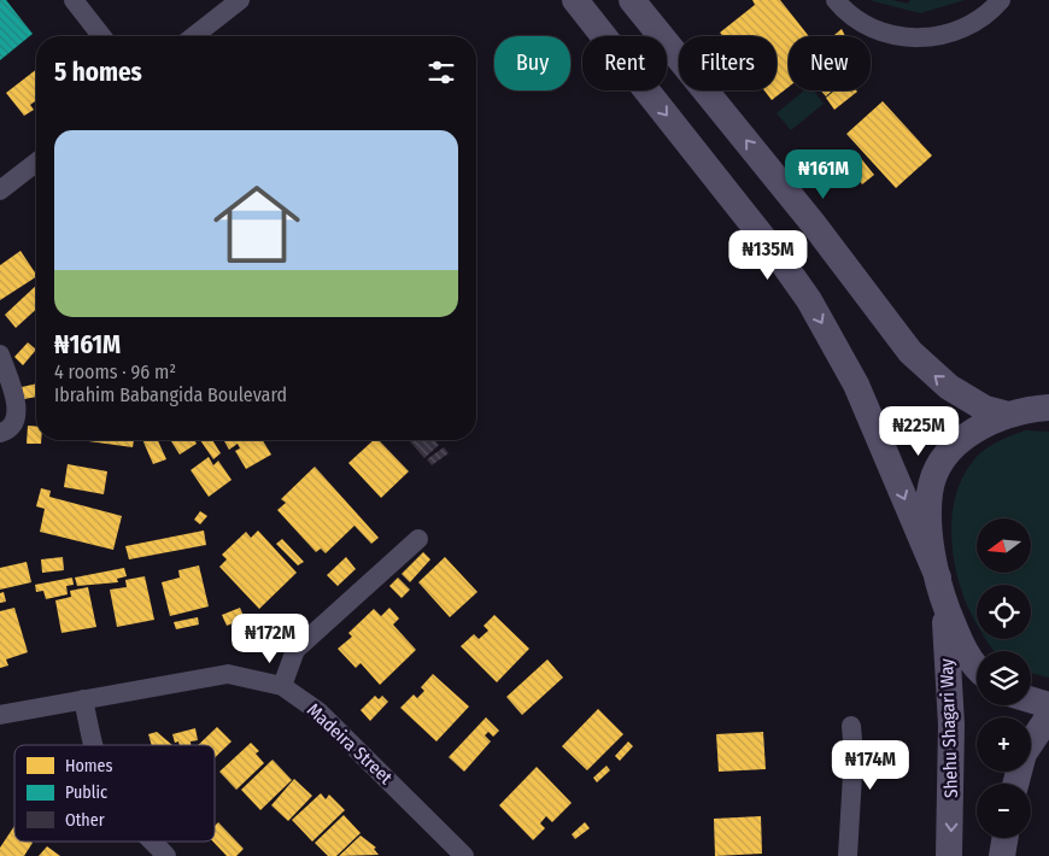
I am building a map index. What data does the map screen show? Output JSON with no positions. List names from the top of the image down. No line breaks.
{"streets":{"street":["Shehu Shagari Way","Madeira Street"]},"legend":["Homes","Public","Other"],"north":"left","page":{"chip":["Buy","Rent","Filters","New"],"heading":"5 homes","list":[{"name":"₦161M","note":"4 rooms · 96 m² · Ibrahim Babangida Boulevard"}],"price":["₦161M","₦135M","₦225M","₦172M","₦174M"],"map_buttons":["+","−"]}}
